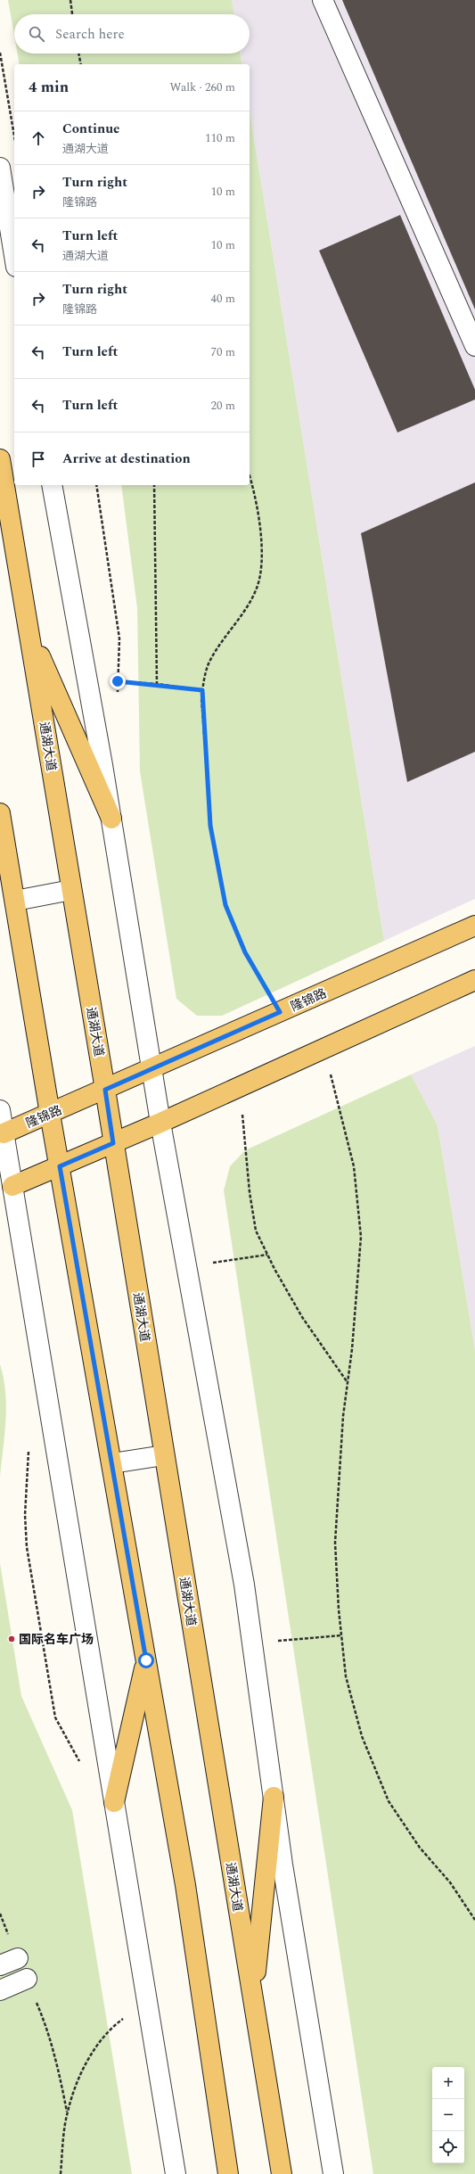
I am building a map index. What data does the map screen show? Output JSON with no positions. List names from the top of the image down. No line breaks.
{"streets":{"main road":["通湖大道","隆锦路"]},"crossings":[["通湖大道","隆锦路"]],"places":["国际名车广场"],"page":{"search":"Search here","heading":["4 min","Walk · 260 m"],"list":[["Continue","通湖大道","110 m"],["Turn right","隆锦路","10 m"],["Turn left","通湖大道","10 m"],["Turn right","隆锦路","40 m"],["Turn left","70 m"],["Turn left","20 m"],"Arrive at destination"],"map_buttons":["+","−"]}}
